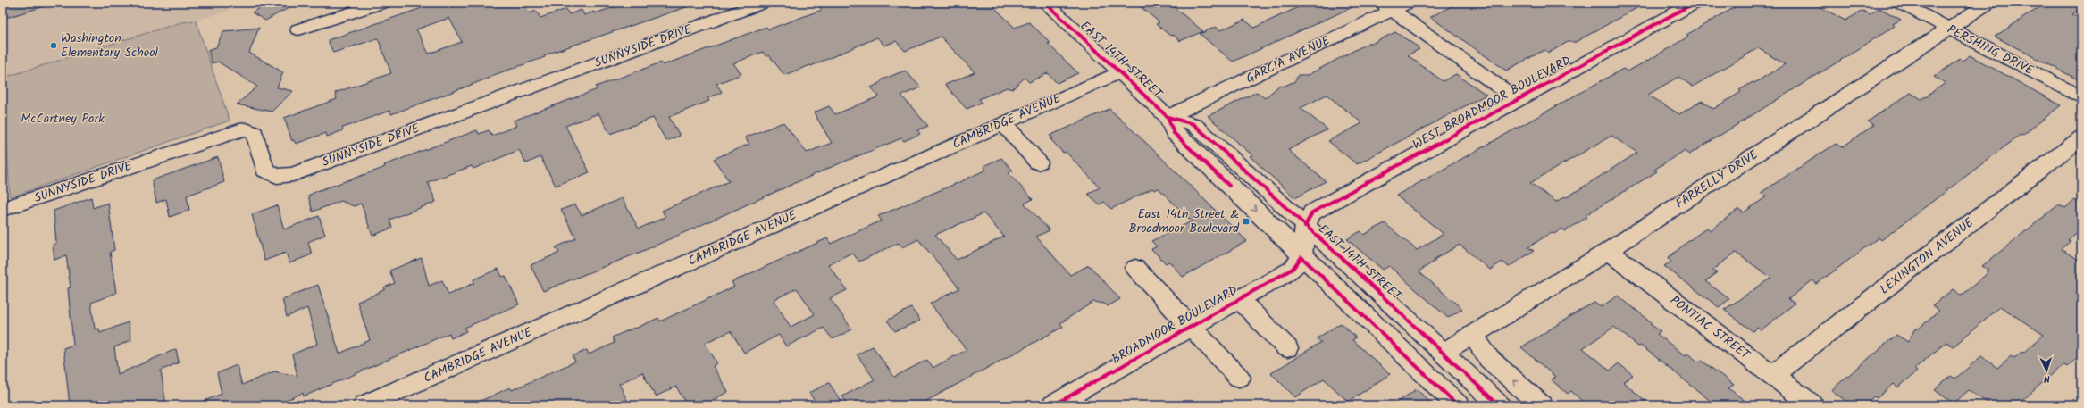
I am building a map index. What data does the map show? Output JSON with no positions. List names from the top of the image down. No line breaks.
{"streets":{"street":["SUNNYSIDE DRIVE","PERSHING DRIVE","EAST 14TH STREET","GARCIA AVENUE","WEST BROADMOOR BOULEVARD","CAMBRIDGE AVENUE","FARRELLY DRIVE","LEXINGTON AVENUE","BROADMOOR BOULEVARD","PONTIAC STREET"]},"crossings":[["PERSHING DRIVE","FARRELLY DRIVE"],["EAST 14TH STREET","GARCIA AVENUE"],["EAST 14TH STREET","WEST BROADMOOR BOULEVARD"],["EAST 14TH STREET","CAMBRIDGE AVENUE"],["EAST 14TH STREET","FARRELLY DRIVE"],["EAST 14TH STREET","BROADMOOR BOULEVARD"],["FARRELLY DRIVE","PONTIAC STREET"],["LEXINGTON AVENUE","PONTIAC STREET"]],"parks":["McCartney Park"],"places":{"other":["Washington Elementary School"],"transit":["East 14th Street & Broadmoor Boulevard"]},"north":"bottom"}
